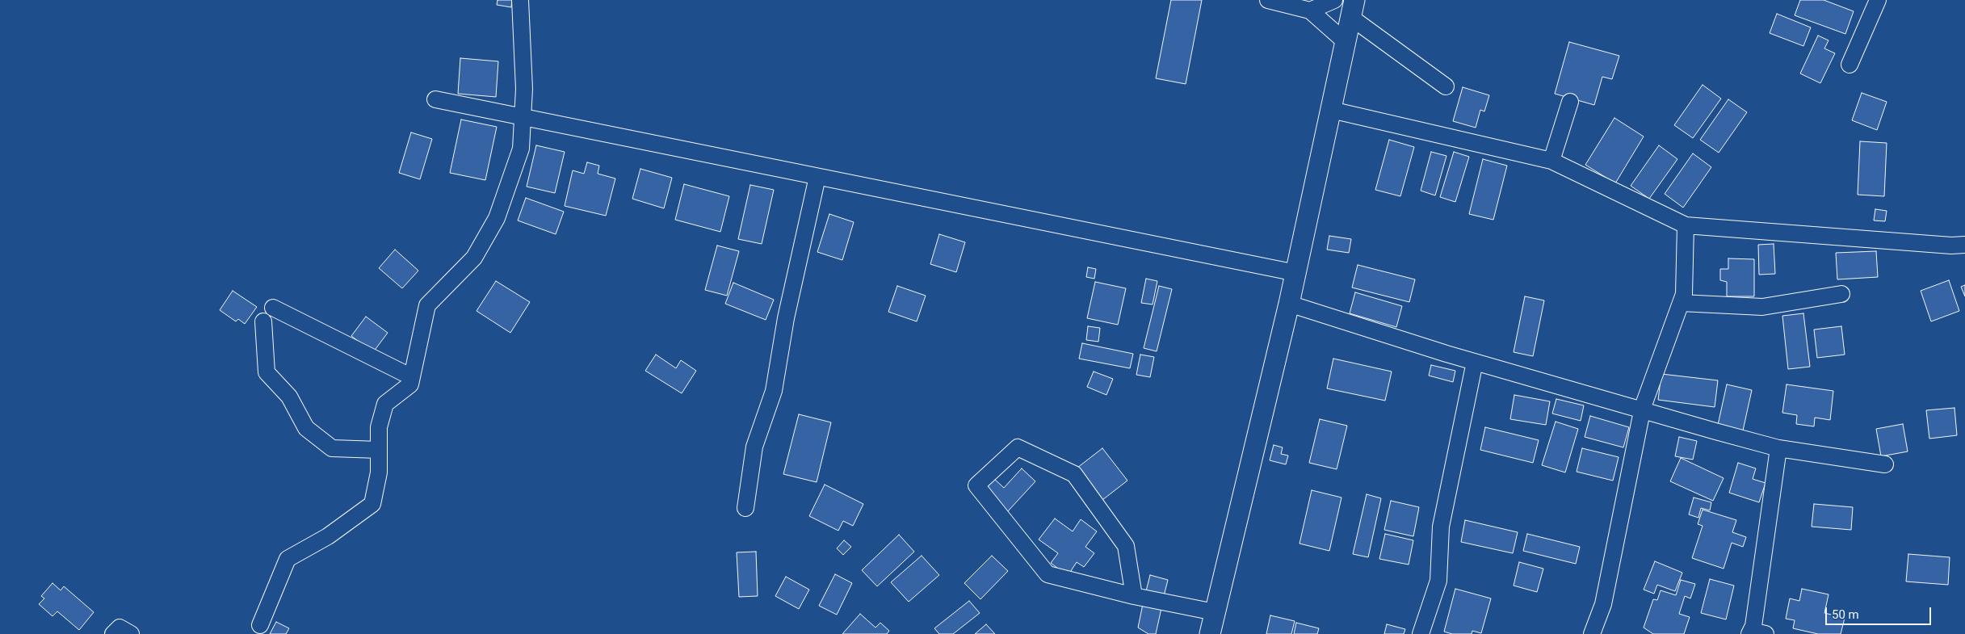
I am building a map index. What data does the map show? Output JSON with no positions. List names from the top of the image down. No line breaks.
{"scale_bar":"50 m"}
